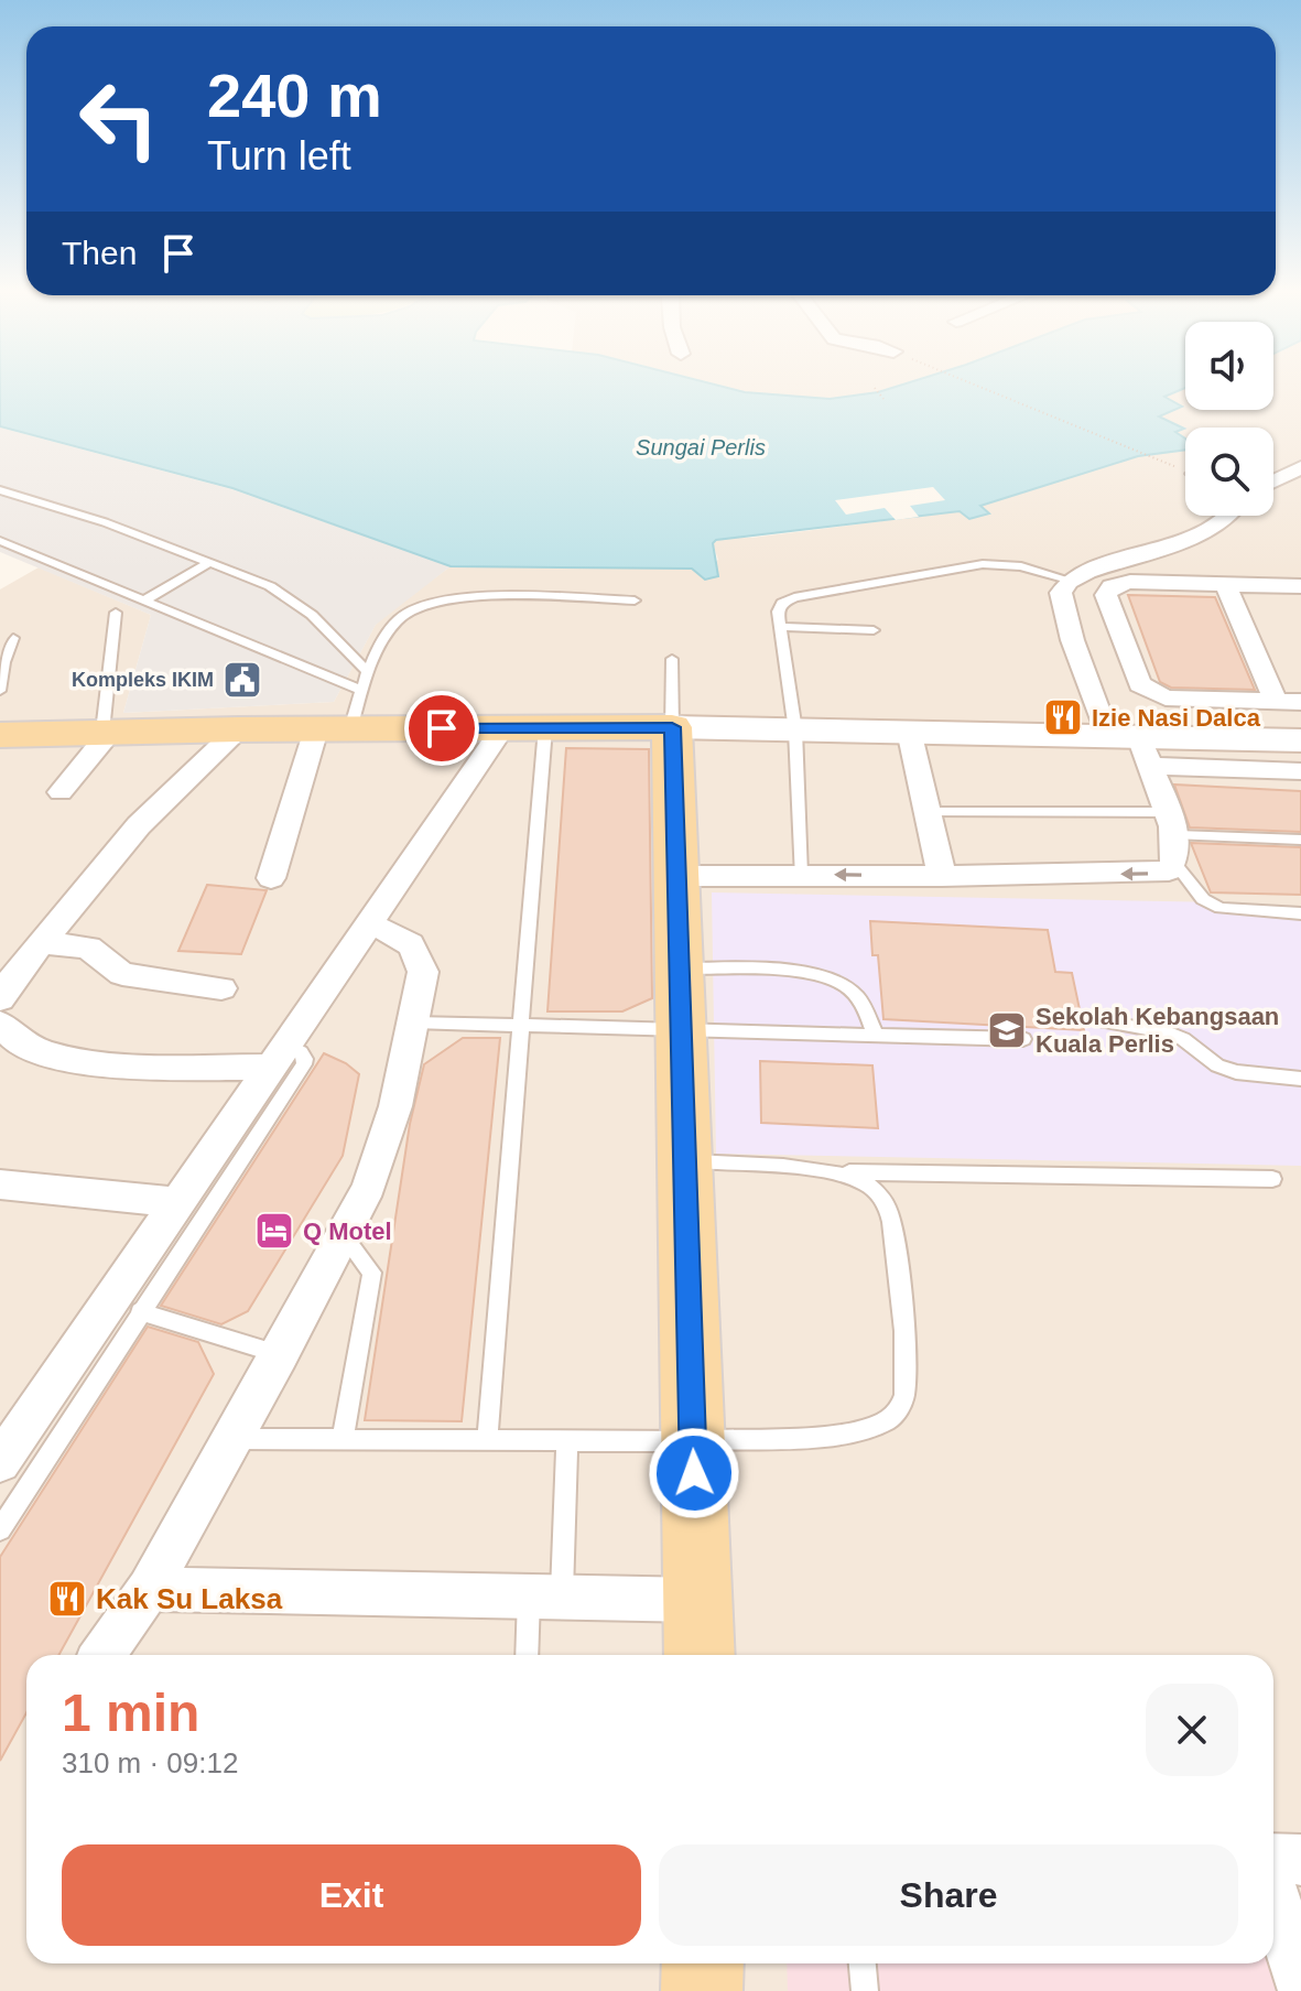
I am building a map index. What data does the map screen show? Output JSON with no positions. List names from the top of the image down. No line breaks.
{"water":["Sungai Perlis"],"places":{"public building":["Kompleks IKIM"],"restaurant":["Izie Nasi Dalca","Kak Su Laksa"],"school or university":["Sekolah Kebangsaan Kuala Perlis"],"hotel":["Q Motel"]},"page":{"turn":["240 m","Turn left"],"then":"Then","heading":["1 min","310 m · 09:12"],"buttons":["Exit","Share"]}}
